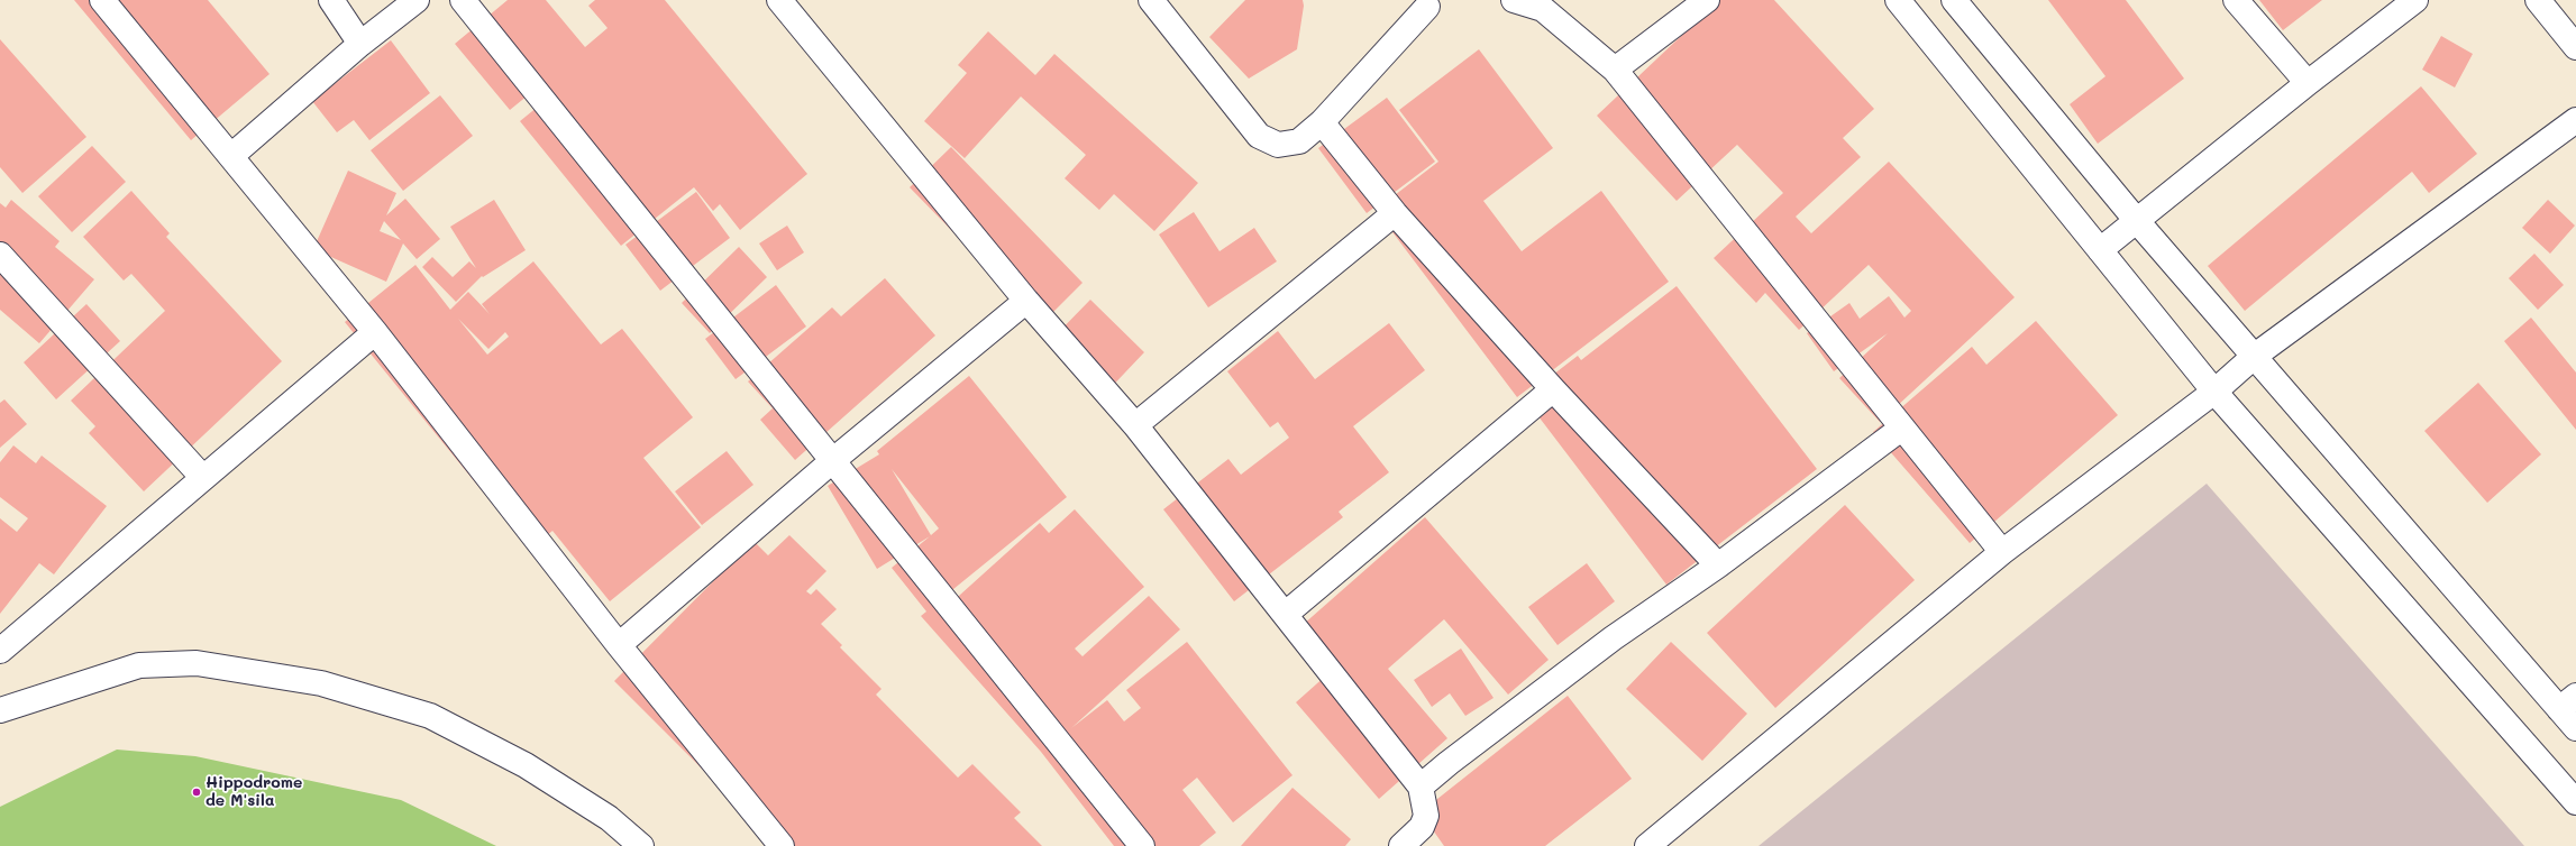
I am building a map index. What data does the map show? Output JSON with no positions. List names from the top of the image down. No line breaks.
{"places":["Hippodrome de M'sila"]}
